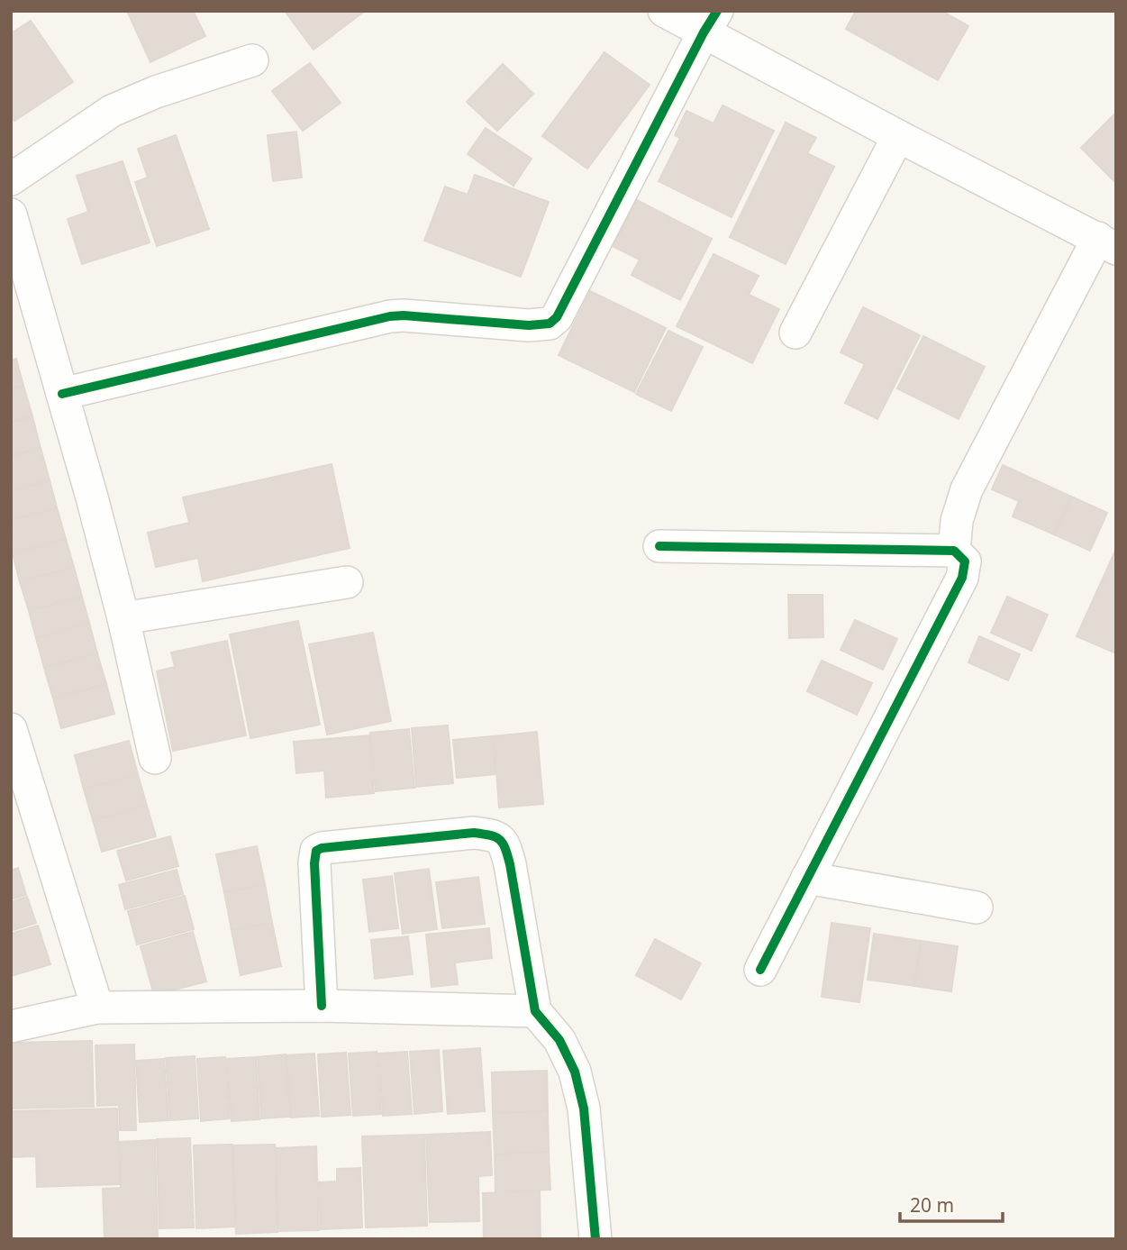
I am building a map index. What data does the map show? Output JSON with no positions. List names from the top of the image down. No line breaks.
{"scale_bar":"20 m"}
